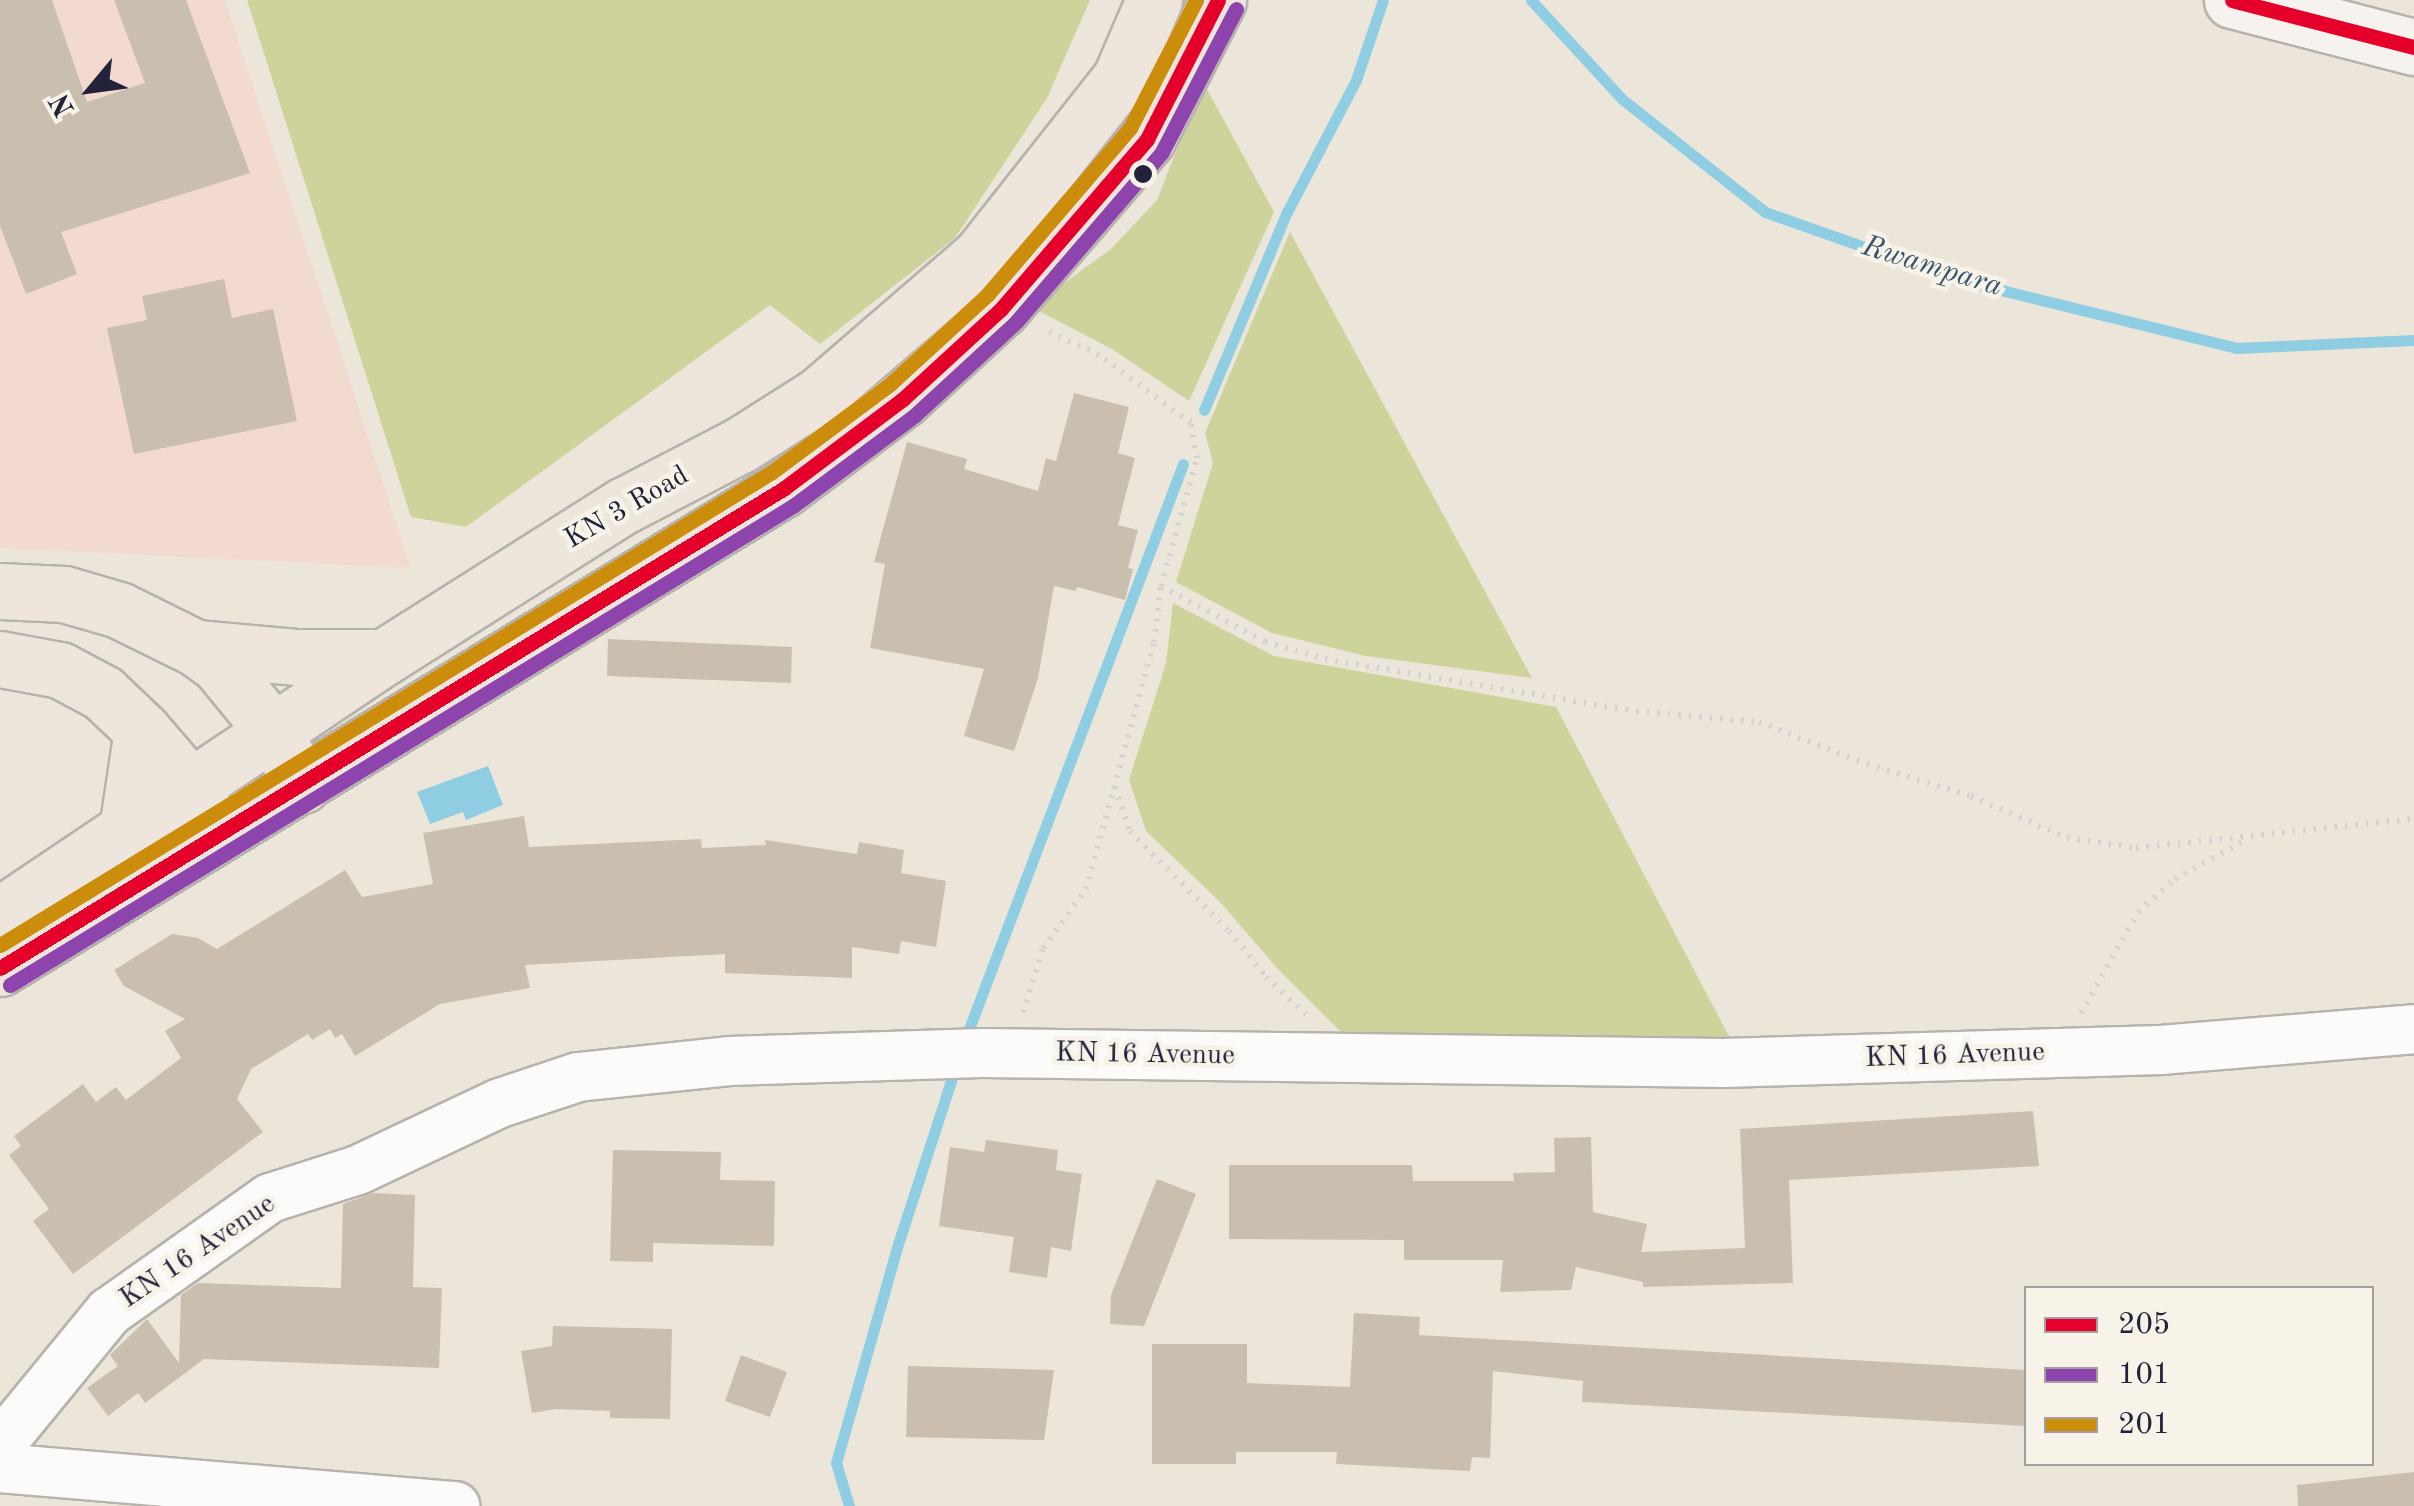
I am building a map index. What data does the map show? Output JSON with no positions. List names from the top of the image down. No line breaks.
{"streets":{"main road":["KN 3 Road"],"street":["KN 16 Avenue"]},"water":["Rwampara"],"lines":["transit line 205","transit line 201","transit line 101"],"legend":["205","101","201"],"north":"bottom left"}
